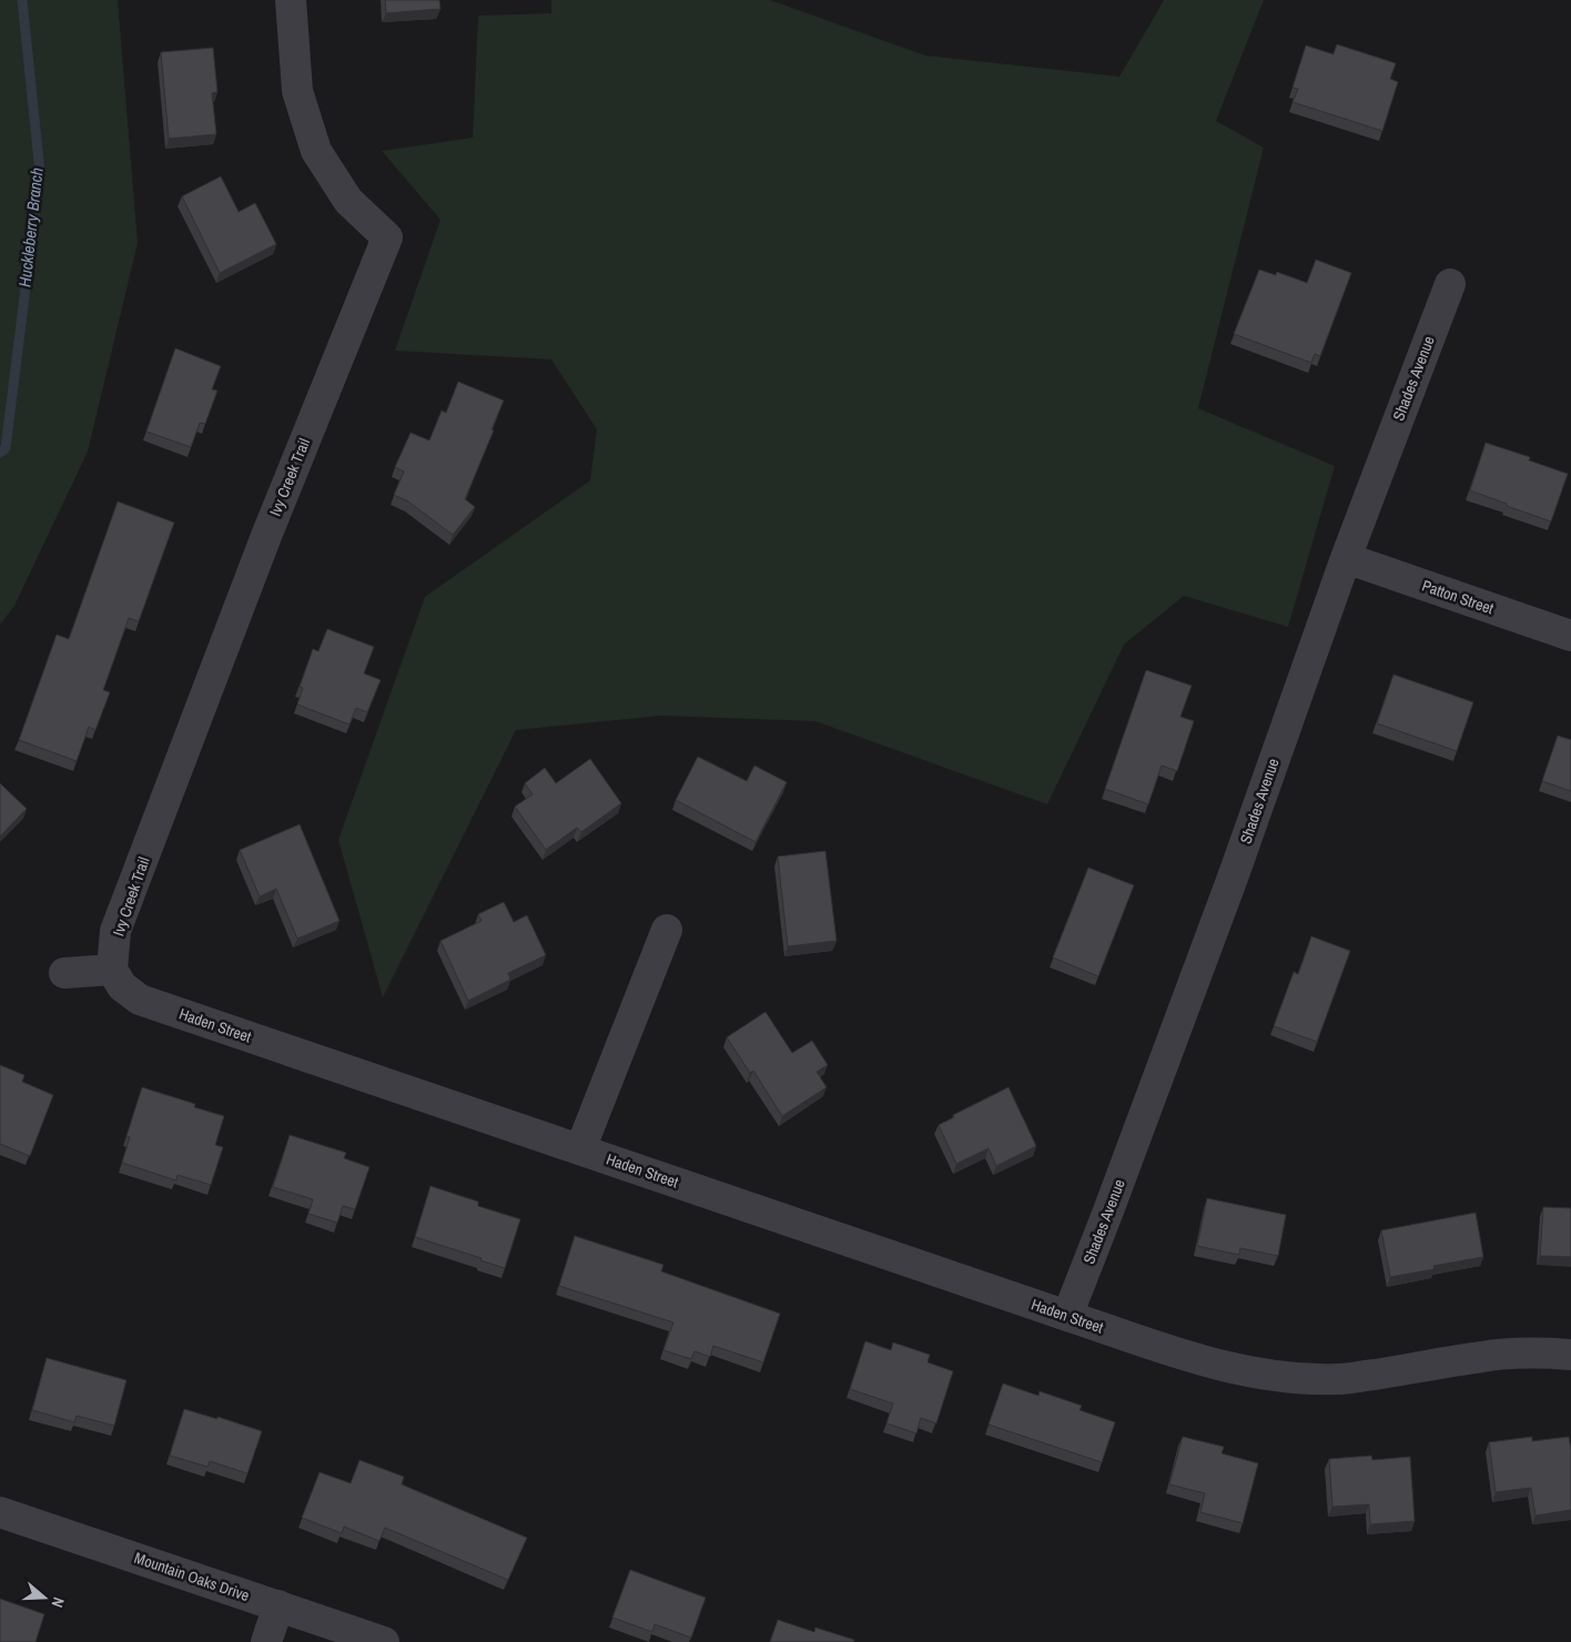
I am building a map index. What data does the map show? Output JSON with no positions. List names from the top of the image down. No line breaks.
{"streets":{"street":["Shades Avenue","Ivy Creek Trail","Patton Street","Haden Street","Mountain Oaks Drive"]},"crossings":[["Shades Avenue","Patton Street"],["Shades Avenue","Haden Street"],["Ivy Creek Trail","Haden Street"]],"water":["Huckleberry Branch"],"north":"right"}
